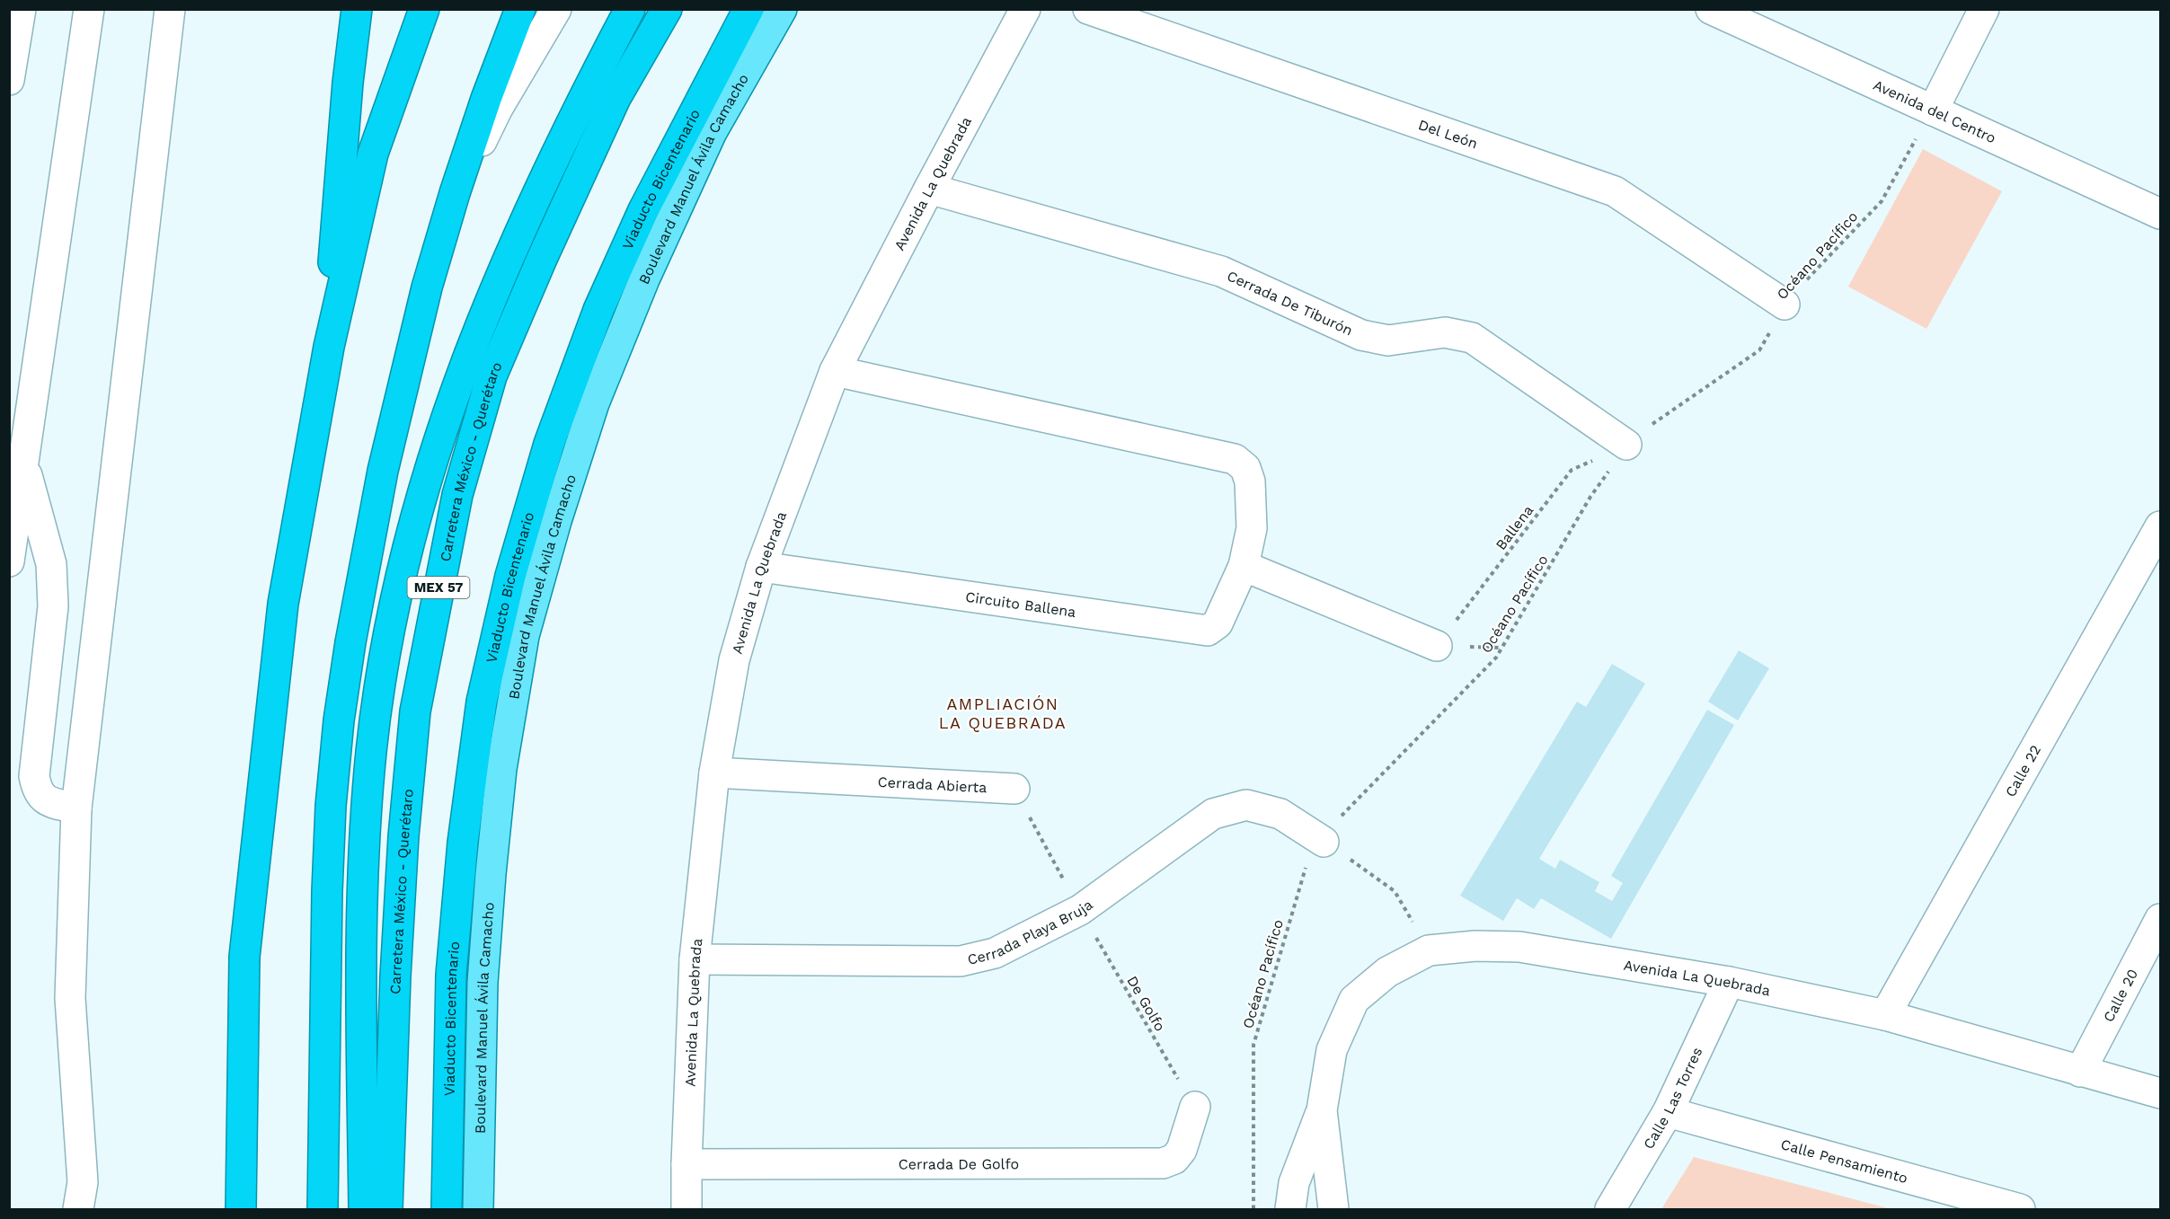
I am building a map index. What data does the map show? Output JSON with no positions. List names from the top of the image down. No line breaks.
{"streets":{"highway":["Viaducto Bicentenario","Carretera México - Querétaro","MEX 57"],"main road":["Boulevard Manuel Ávila Camacho"],"street":["Avenida del Centro","Del León","Avenida La Quebrada","Cerrada De Tiburón","Circuito Ballena","Calle 22","Cerrada Abierta","Cerrada Playa Bruja","Calle 20","Calle Las Torres","Calle Pensamiento","Cerrada De Golfo"],"path":["Océano Pacífico","Ballena","De Golfo"]},"crossings":[["Avenida del Centro","Océano Pacífico"],["Del León","Océano Pacífico"],["Avenida La Quebrada","Cerrada De Tiburón"],["Avenida La Quebrada","Circuito Ballena"],["Avenida La Quebrada","Calle 22"],["Avenida La Quebrada","Cerrada Abierta"],["Avenida La Quebrada","Cerrada Playa Bruja"],["Avenida La Quebrada","Calle 20"],["Avenida La Quebrada","Calle Las Torres"],["Avenida La Quebrada","Cerrada De Golfo"],["Océano Pacífico","Cerrada De Tiburón"],["Océano Pacífico","Ballena"],["Océano Pacífico","Cerrada Playa Bruja"],["Cerrada De Tiburón","Ballena"],["Cerrada Playa Bruja","De Golfo"],["De Golfo","Cerrada De Golfo"],["Calle Las Torres","Calle Pensamiento"]],"districts":["AMPLIACIÓN LA QUEBRADA"]}
